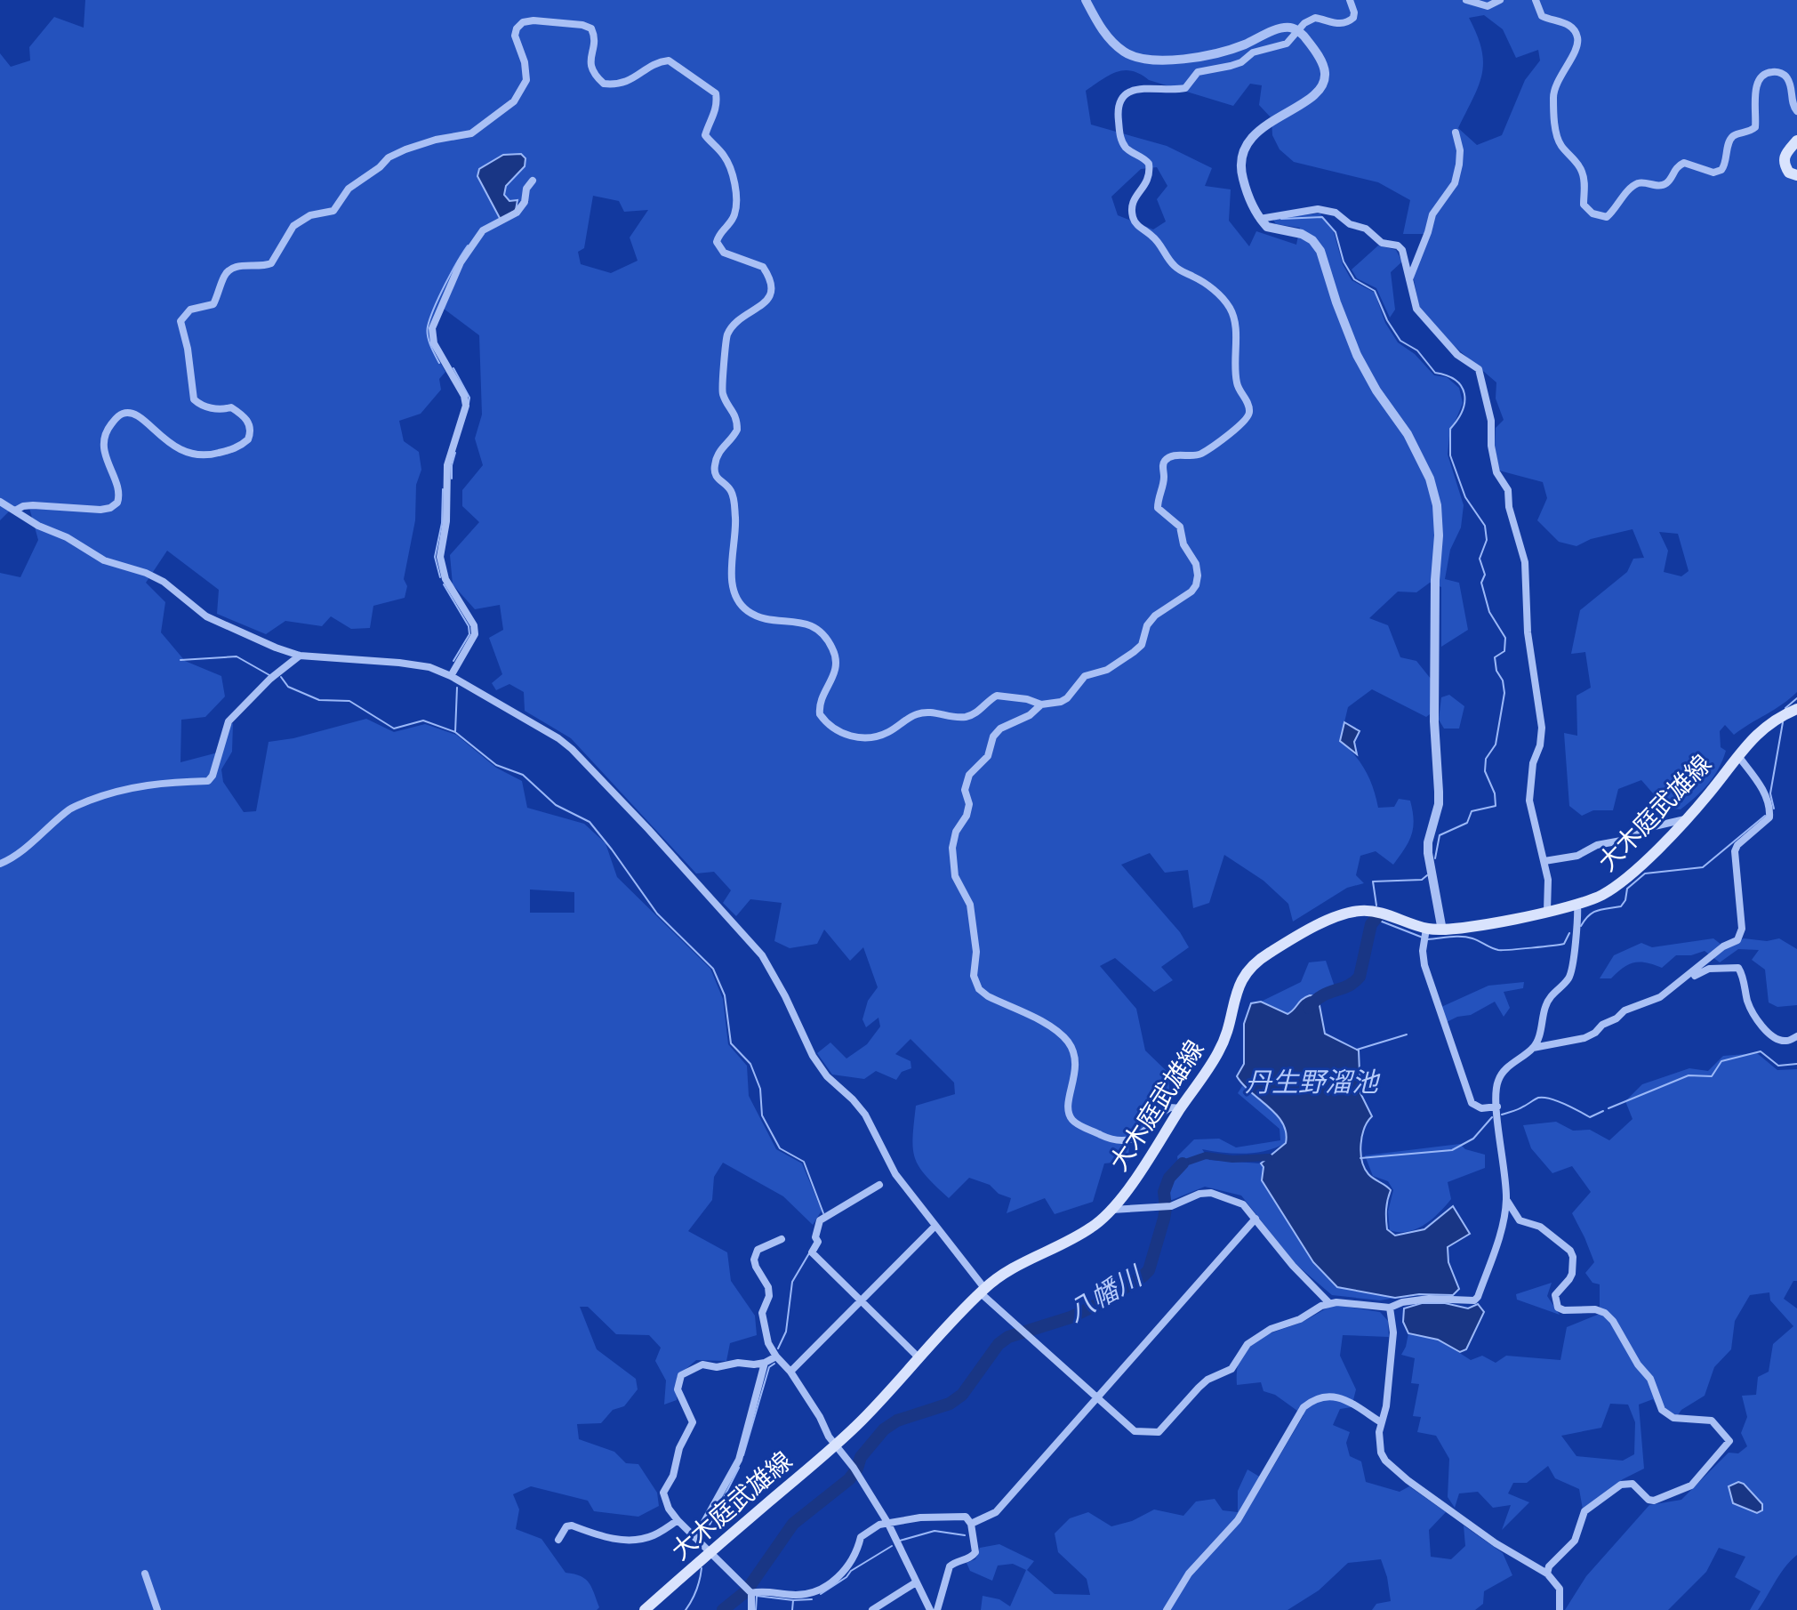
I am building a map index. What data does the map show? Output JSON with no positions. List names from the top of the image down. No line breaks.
{"streets":{"main road":["大木庭武雄線"]},"water":["丹生野溜池","八幡川"]}
